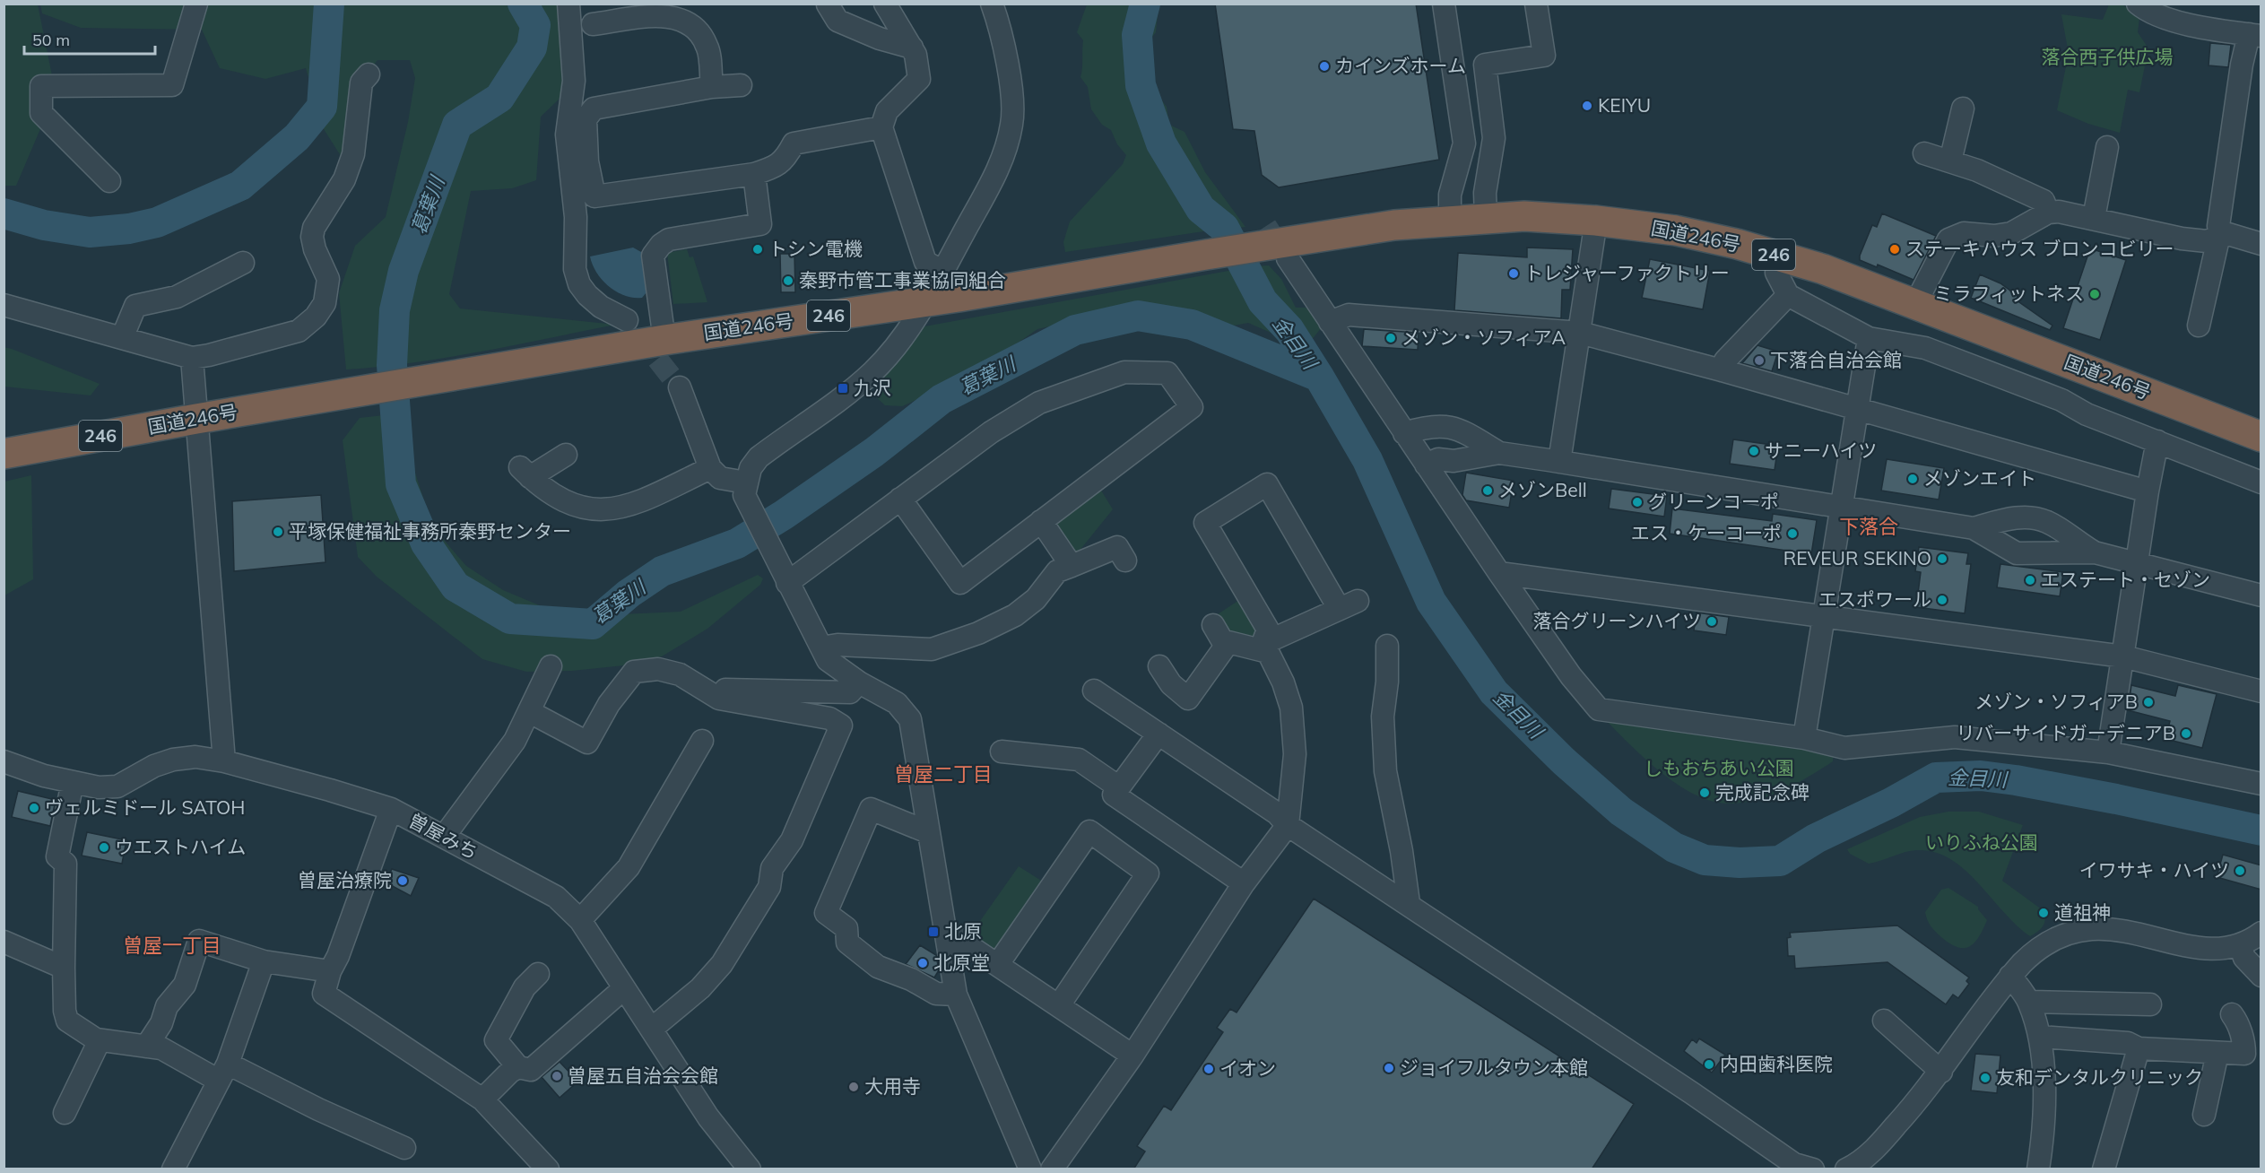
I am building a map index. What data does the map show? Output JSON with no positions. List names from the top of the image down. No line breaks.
{"streets":{"highway":["国道246号","246"],"street":["曽屋みち"]},"districts":["下落合","曽屋二丁目","曽屋一丁目"],"water":["葛葉川","金目川"],"parks":["落合西子供広場","しもおちあい公園","いりふね公園"],"places":{"other":["カインズホーム","KEIYU","トシン電機","ステーキハウス ブロンコビリー","トレジャーファクトリー","秦野市管工事業協同組合","ミラフィットネス","メゾン・ソフィアA","下落合自治会館","サニーハイツ","メゾンエイト","メゾンBell","グリーンコーポ","平塚保健福祉事務所秦野センター","エス・ケーコーポ","REVEUR SEKINO","エステート・セゾン","エスポワール","落合グリーンハイツ","メゾン・ソフィアB","リバーサイドガーデニアB","完成記念碑","ヴェルミドール SATOH","ウエストハイム","イワサキ・ハイツ","曽屋治療院","道祖神","北原堂","内田歯科医院","ジョイフルタウン本館","イオン","曽屋五自治会会館","友和デンタルクリニック","大用寺"],"transit":["九沢","北原"]},"scale_bar":"50 m"}
